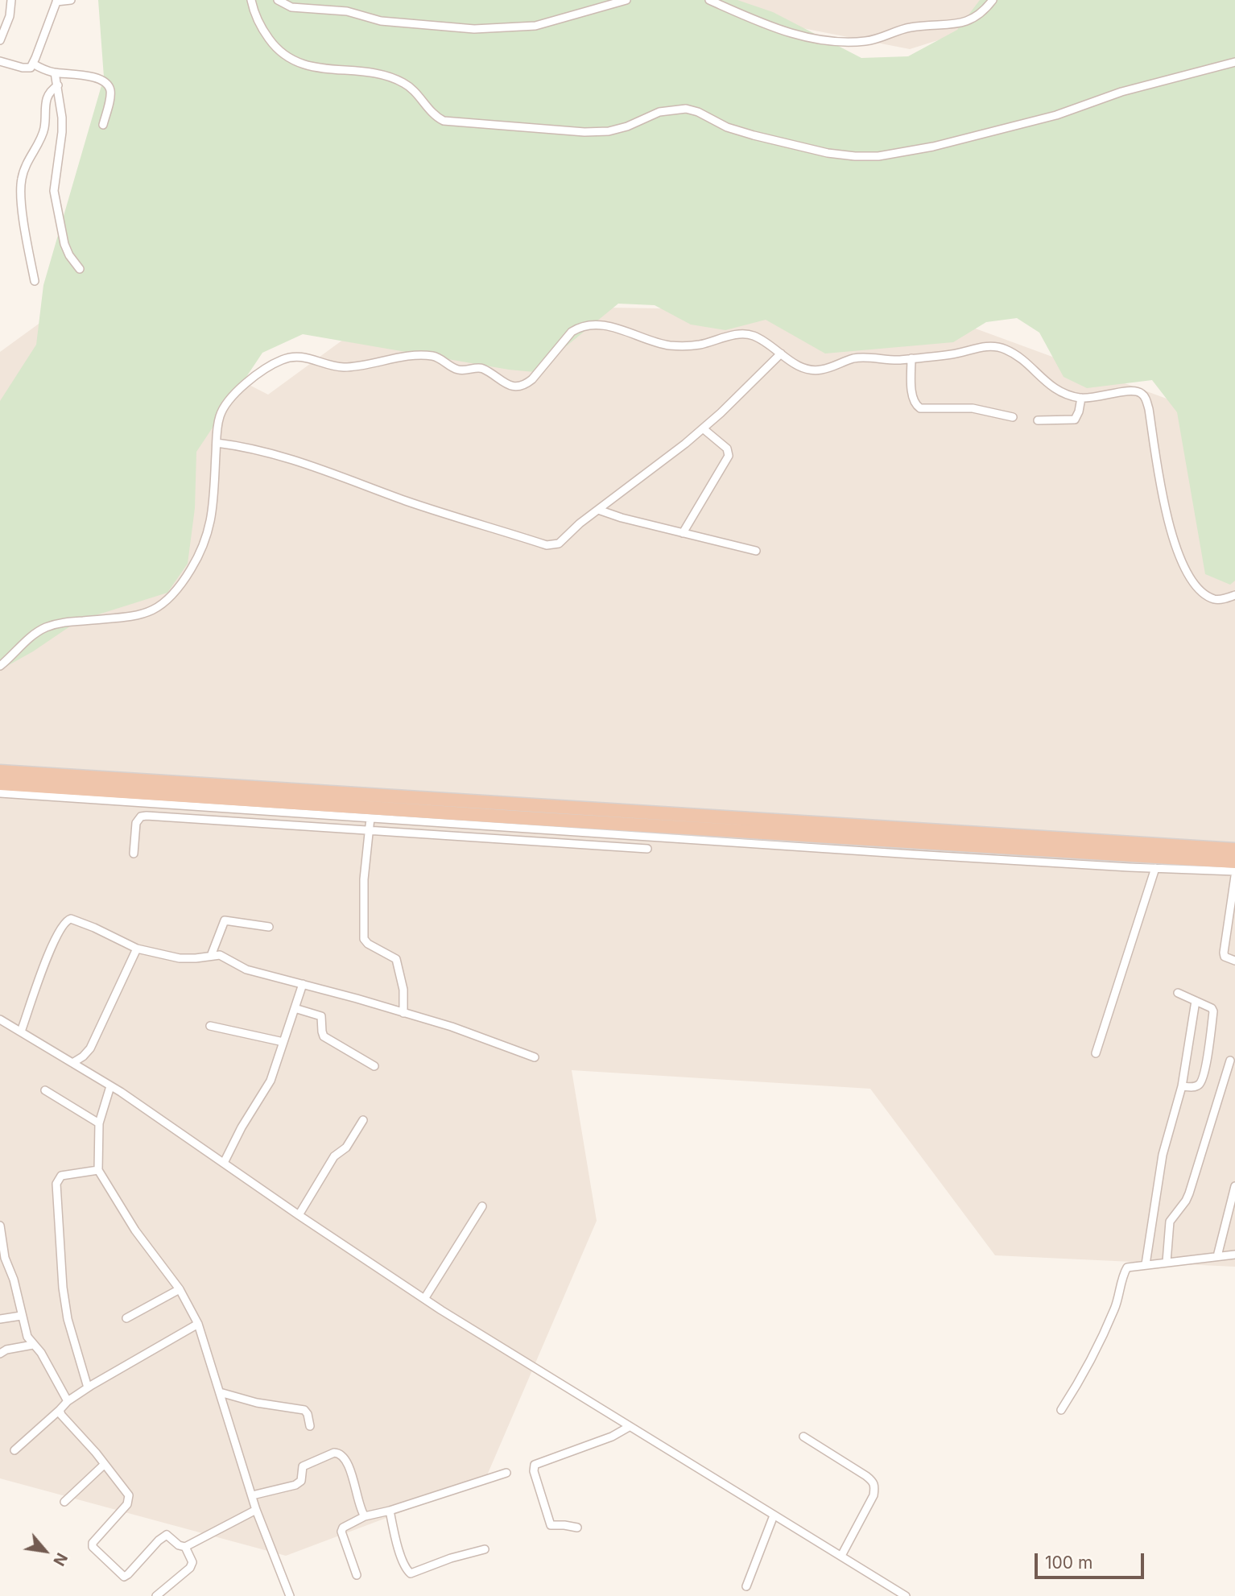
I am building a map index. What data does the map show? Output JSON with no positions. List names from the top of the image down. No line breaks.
{"scale_bar":"100 m","north":"bottom right"}
